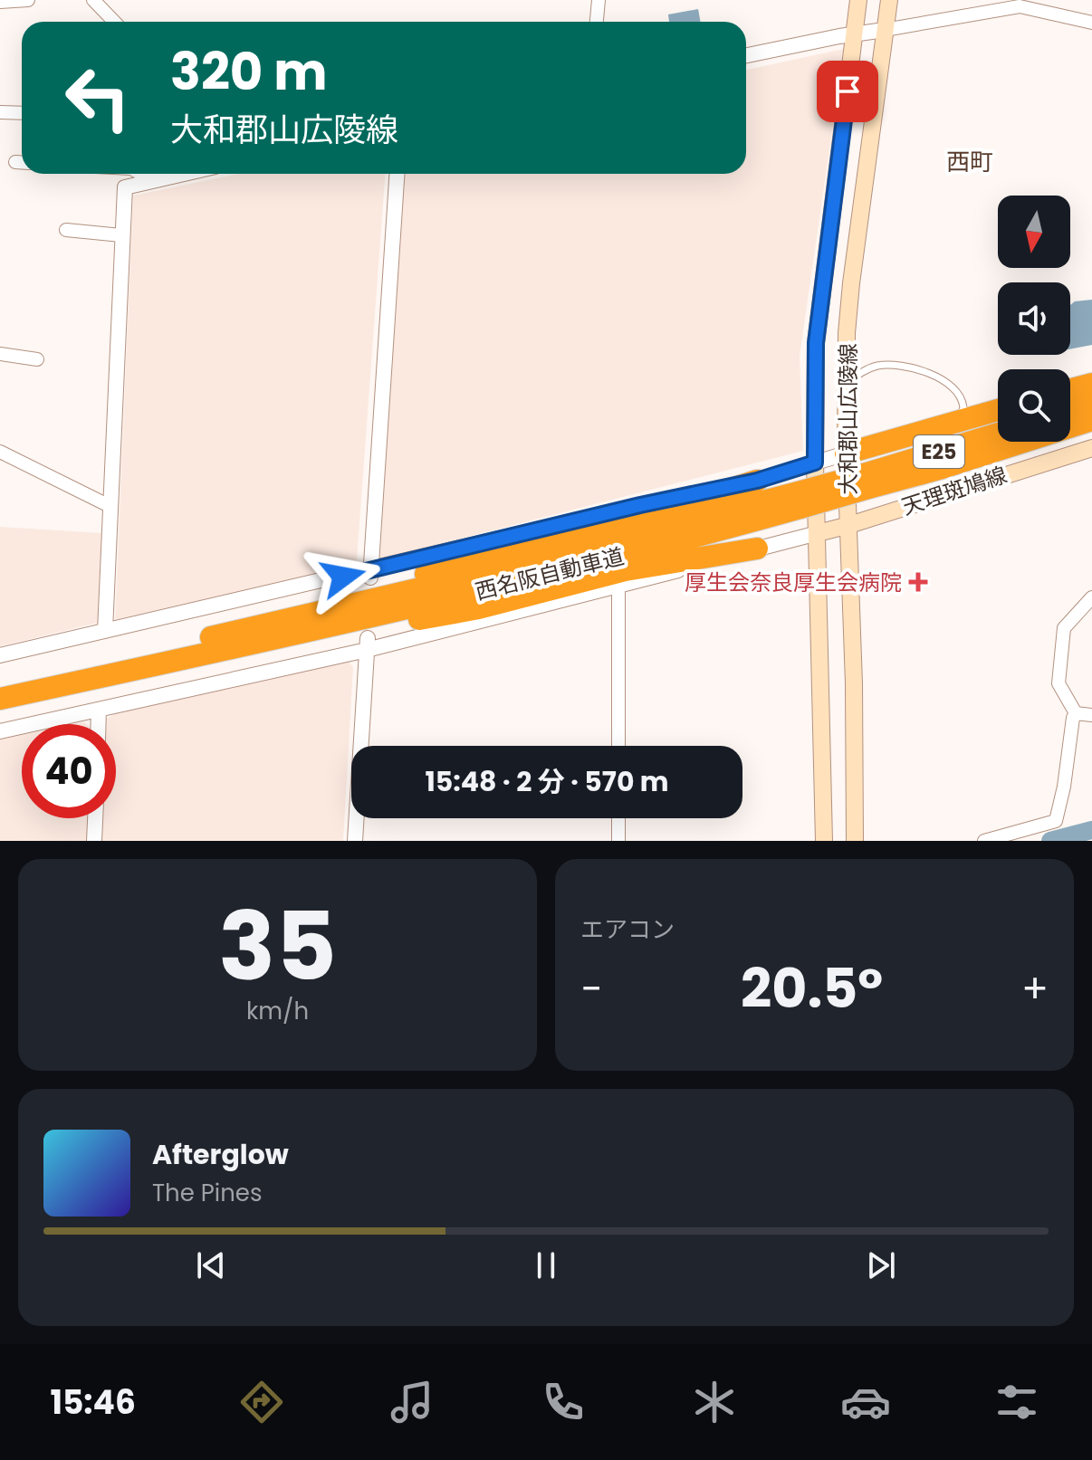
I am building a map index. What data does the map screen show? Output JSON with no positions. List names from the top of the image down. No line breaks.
{"streets":{"highway":["E25","西名阪自動車道"],"main road":["大和郡山広陵線","天理斑鳩線"]},"crossings":[["大和郡山広陵線","天理斑鳩線"]],"districts":["西町"],"places":{"health":["厚生会奈良厚生会病院"]},"north":"bottom","page":{"turn":["320 m","大和郡山広陵線"],"limit":"40","trip":"15:48 · 2 分 · 570 m","tile":[["35","km/h"],"エアコン"],"heat":["−","20.5°","+"],"song":["Afterglow","The Pines"],"tabs":"15:46"}}
